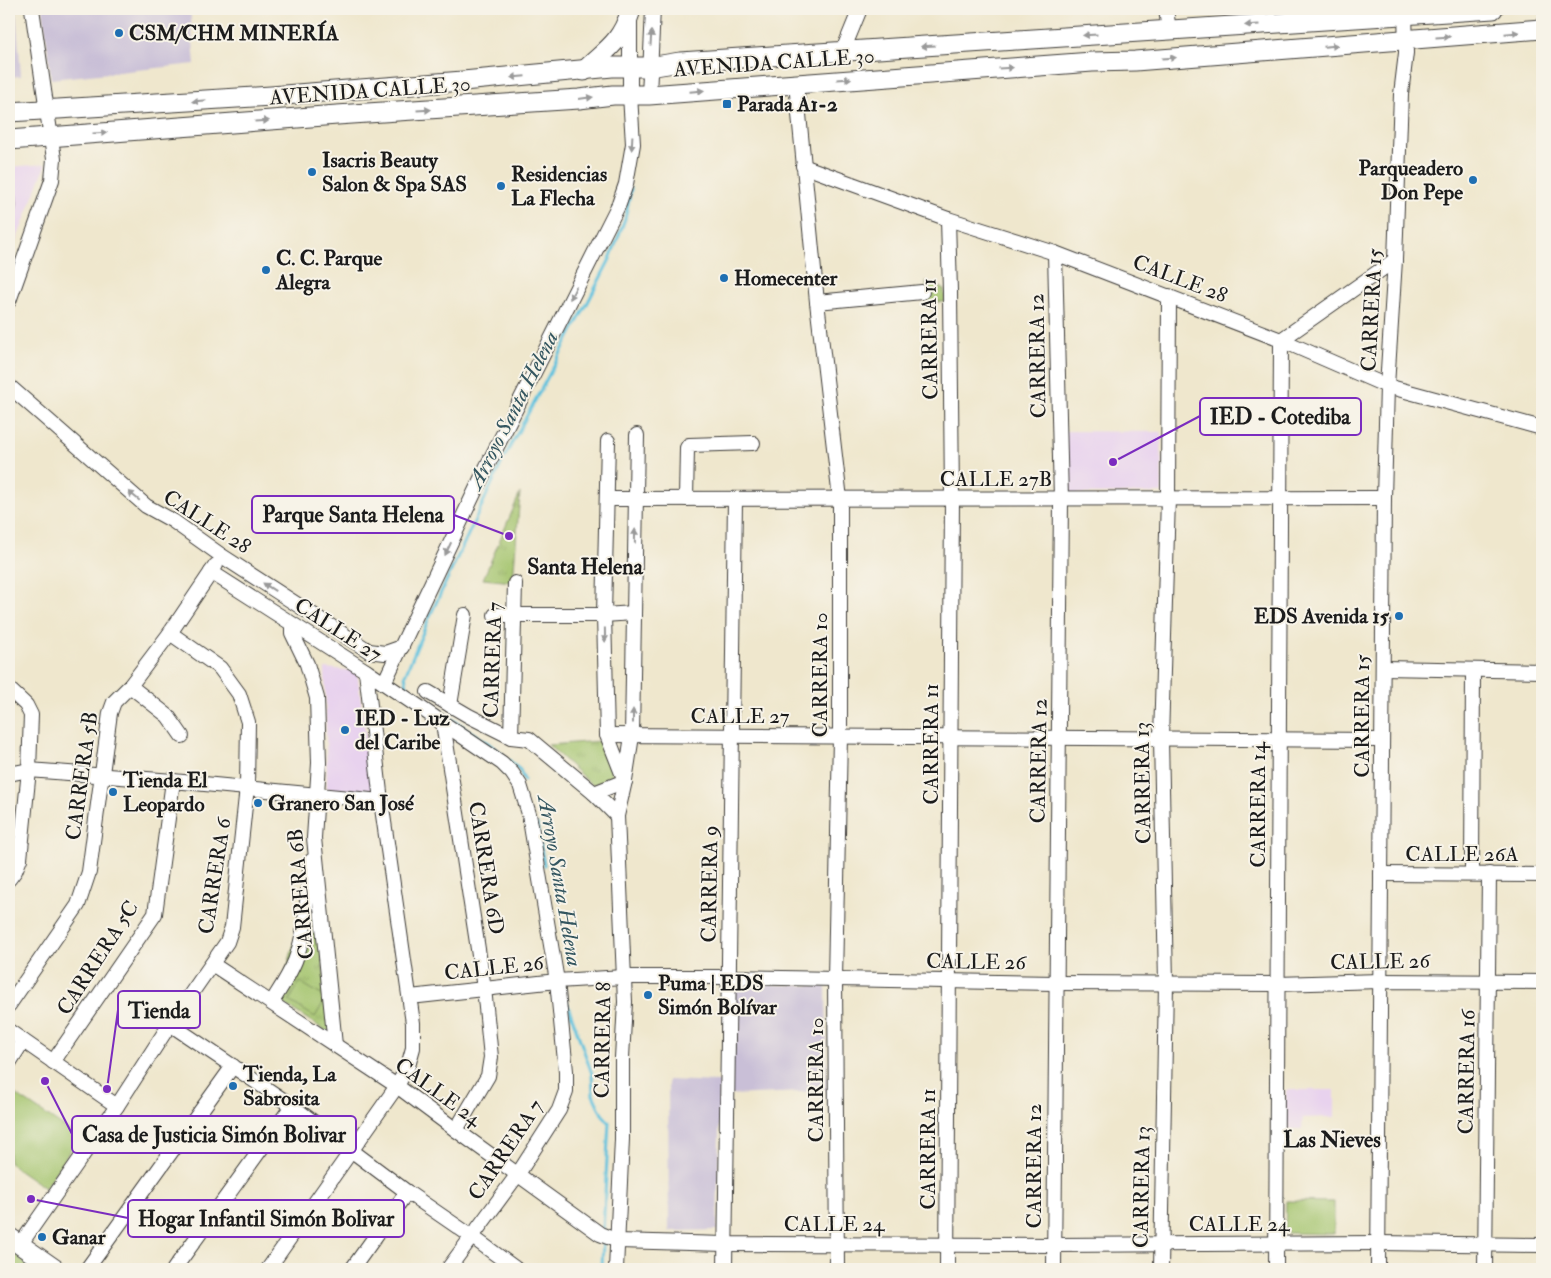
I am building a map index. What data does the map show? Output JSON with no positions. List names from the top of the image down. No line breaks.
{"streets":{"highway":["AVENIDA CALLE 30"],"street":["CALLE 28","CARRERA 15","CARRERA 11","CARRERA 12","CALLE 27B","CALLE 27","CARRERA 7","CARRERA 10","CARRERA 5B","CARRERA 13","CARRERA 14","CALLE 26A","CARRERA 6D","CARRERA 6","CARRERA 9","CARRERA 6B","CARRERA 5C","CALLE 26","CARRERA 8","CARRERA 16","CALLE 24"]},"crossings":[["AVENIDA CALLE 30","CARRERA 15"],["AVENIDA CALLE 30","CARRERA 10"],["CALLE 28","CARRERA 15"],["CALLE 28","CARRERA 11"],["CALLE 28","CARRERA 12"],["CALLE 28","CARRERA 10"],["CALLE 28","CARRERA 13"],["CALLE 28","CARRERA 14"],["CARRERA 15","CALLE 27B"],["CARRERA 15","CALLE 27"],["CARRERA 15","CALLE 26A"],["CARRERA 15","CALLE 26"],["CARRERA 15","CALLE 24"],["CARRERA 11","CALLE 27B"],["CARRERA 11","CALLE 27"],["CARRERA 11","CALLE 26"],["CARRERA 11","CALLE 24"],["CARRERA 12","CALLE 27B"],["CARRERA 12","CALLE 27"],["CARRERA 12","CALLE 26"],["CARRERA 12","CALLE 24"],["CALLE 27B","CARRERA 10"],["CALLE 27B","CARRERA 13"],["CALLE 27B","CARRERA 14"],["CALLE 27B","CARRERA 9"],["CALLE 27B","CARRERA 8"],["CALLE 27","CARRERA 7"],["CALLE 27","CARRERA 10"],["CALLE 27","CARRERA 5B"],["CALLE 27","CARRERA 13"],["CALLE 27","CARRERA 14"],["CALLE 27","CARRERA 6D"],["CALLE 27","CARRERA 9"],["CALLE 27","CARRERA 6B"],["CALLE 27","CARRERA 8"],["CARRERA 7","CARRERA 6D"],["CARRERA 7","CALLE 26"],["CARRERA 7","CALLE 24"],["CARRERA 10","CALLE 26"],["CARRERA 10","CALLE 24"],["CARRERA 5B","CARRERA 6"],["CARRERA 13","CALLE 26"],["CARRERA 13","CALLE 24"],["CARRERA 14","CALLE 26"],["CARRERA 14","CALLE 24"],["CALLE 26A","CARRERA 16"],["CARRERA 6D","CALLE 26"],["CARRERA 6D","CALLE 24"],["CARRERA 6","CALLE 24"],["CARRERA 9","CALLE 26"],["CARRERA 9","CALLE 24"],["CARRERA 6B","CALLE 24"],["CALLE 26","CARRERA 8"],["CALLE 26","CARRERA 16"],["CARRERA 8","CALLE 24"],["CARRERA 16","CALLE 24"]],"one_way":["CALLE 28"],"districts":["Santa Helena","Las Nieves"],"water":["Arroyo Santa Helena"],"places":{"other":["CSM/CHM MINERÍA","Isacris Beauty Salon & Spa SAS","Parqueadero Don Pepe","Residencias La Flecha","C. C. Parque Alegra","Homecenter","IED - Cotediba","Parque Santa Helena","EDS Avenida 15","IED - Luz del Caribe","Tienda El Leopardo","Granero San José","Puma | EDS Simón Bolívar","Casa de Justicia Simón Bolivar","Tienda, La Sabrosita","Tienda","Hogar Infantil Simón Bolivar","Ganar"],"transit":["Parada A1-2"]}}
